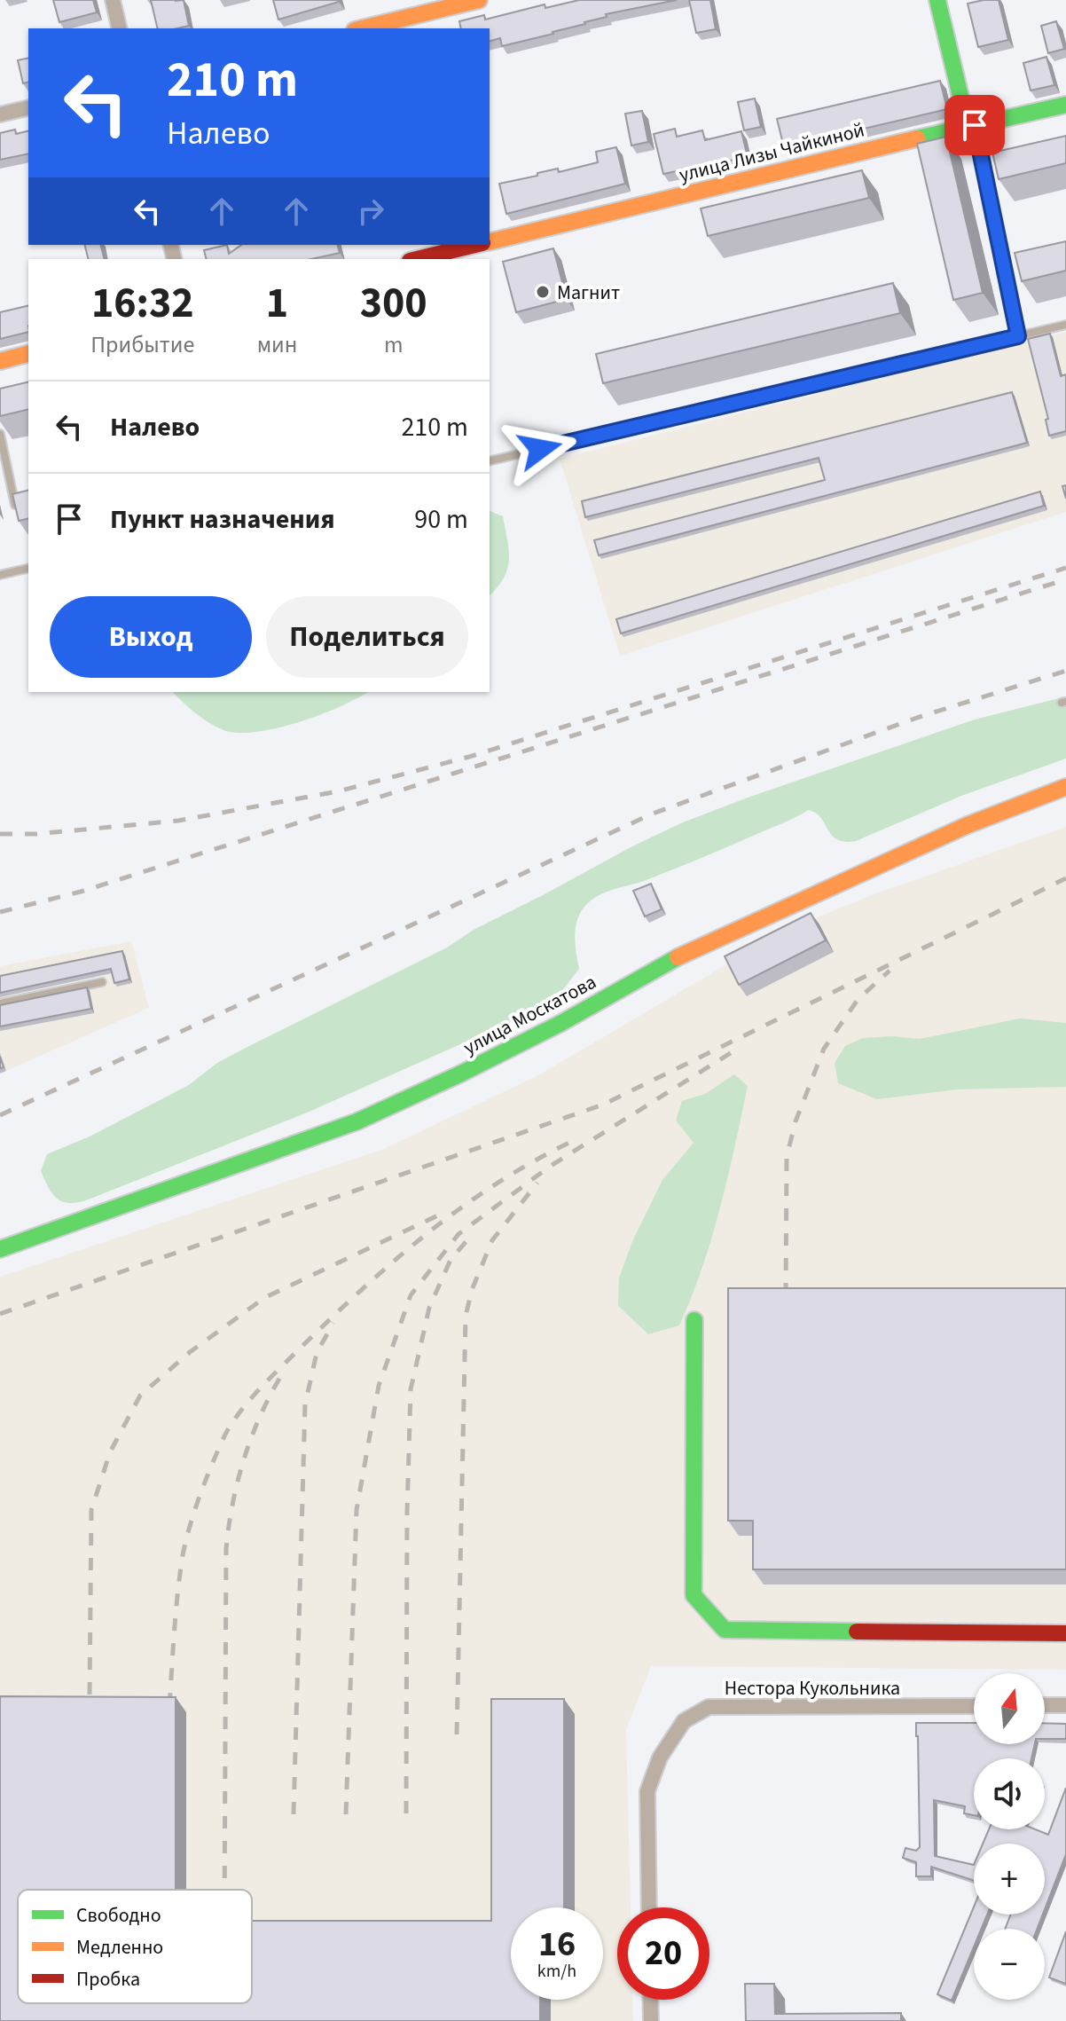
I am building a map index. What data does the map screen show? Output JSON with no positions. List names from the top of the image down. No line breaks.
{"streets":{"main road":["улица Лизы Чайкиной","улица Москатова"],"street":["Нестора Кукольника"]},"places":["Магнит"],"legend":["Свободно","Медленно","Пробка"],"north":"top","page":{"turn":["210 m","Налево"],"eta":["16:32","Прибытие","1","мин","300","m"],"list":[{"name":"Налево","value":"210 m"},{"name":"Пункт назначения","value":"90 m"}],"buttons":["Выход","Поделиться"],"map_buttons":["+","−"],"speed":"16 km/h","limit":"20"}}
